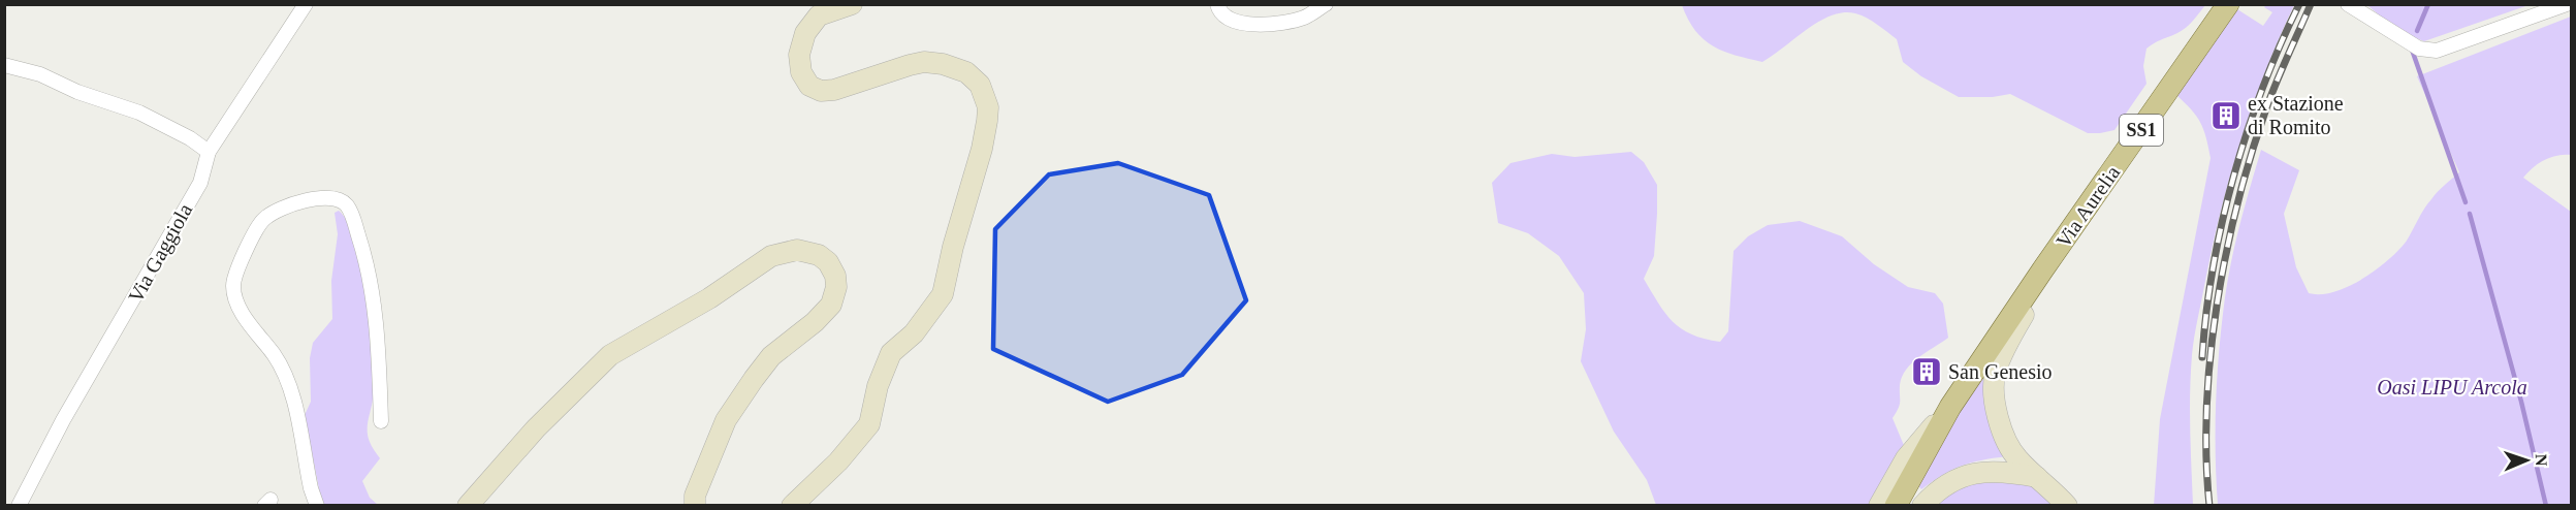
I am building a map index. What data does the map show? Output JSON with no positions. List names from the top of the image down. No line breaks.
{"streets":{"main road":["SS1","Via Aurelia"],"street":["Via Gaggiola"]},"crossings":[["SS1","Via Aurelia"]],"parks":["Oasi LIPU Arcola"],"places":{"building":["ex Stazione di Romito","San Genesio"]},"north":"right"}
